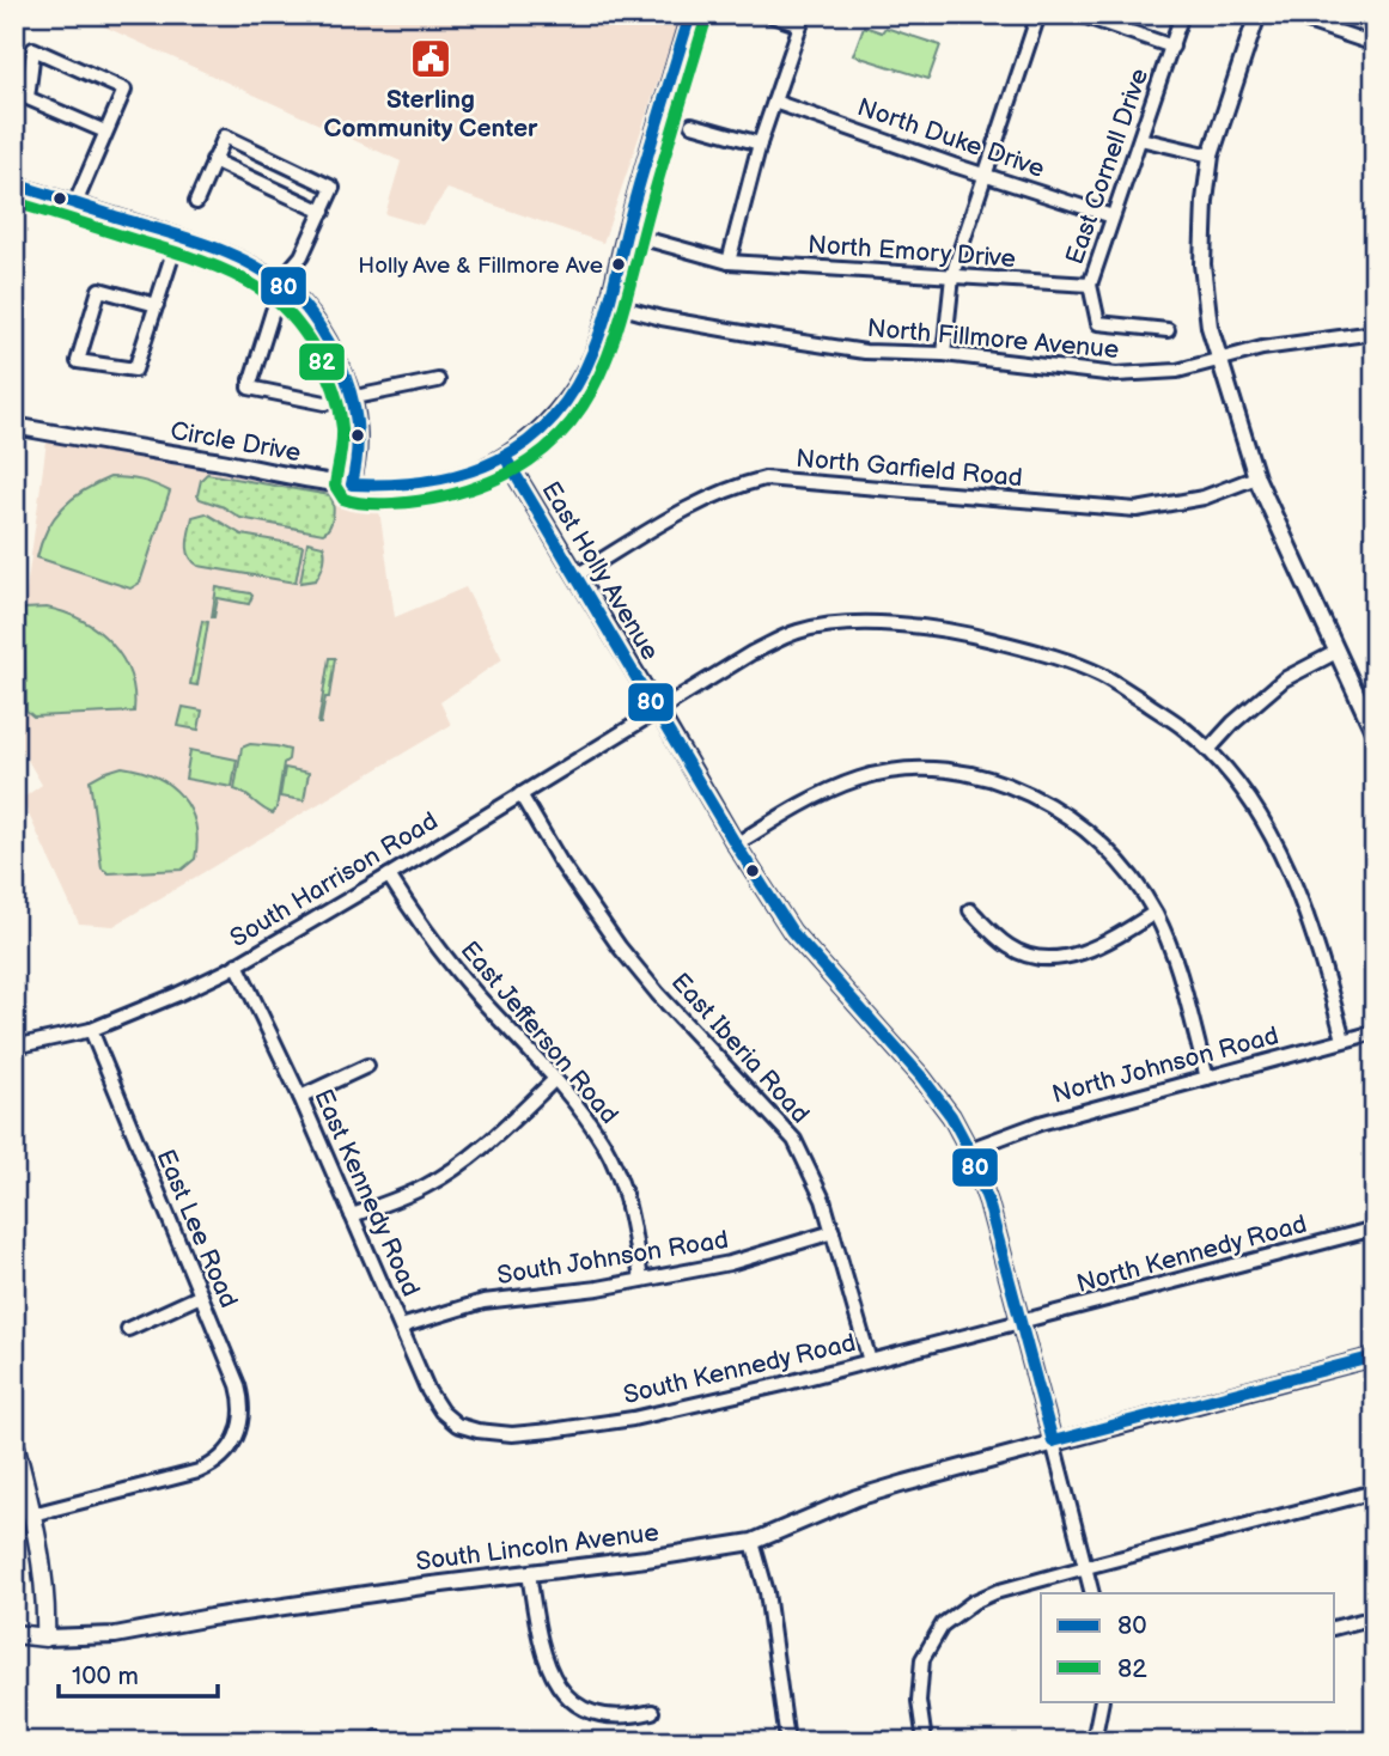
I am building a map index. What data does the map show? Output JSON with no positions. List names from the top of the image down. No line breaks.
{"streets":{"main road":["South Lincoln Avenue"],"street":["North Duke Drive","East Cornell Drive","North Emory Drive","North Fillmore Avenue","Circle Drive","North Garfield Road","East Holly Avenue","South Harrison Road","East Jefferson Road","East Iberia Road","North Johnson Road","East Kennedy Road","East Lee Road","North Kennedy Road","South Johnson Road","South Kennedy Road"]},"crossings":[["North Duke Drive","East Cornell Drive"],["East Cornell Drive","North Emory Drive"],["North Fillmore Avenue","Circle Drive"],["Circle Drive","East Holly Avenue"],["North Garfield Road","East Holly Avenue"],["East Holly Avenue","South Harrison Road"],["East Holly Avenue","North Johnson Road"],["East Holly Avenue","North Kennedy Road"],["East Holly Avenue","South Kennedy Road"],["East Holly Avenue","South Lincoln Avenue"],["South Harrison Road","East Jefferson Road"],["South Harrison Road","East Iberia Road"],["South Harrison Road","North Johnson Road"],["South Harrison Road","East Kennedy Road"],["South Harrison Road","East Lee Road"],["East Jefferson Road","South Johnson Road"],["East Iberia Road","South Johnson Road"],["East Iberia Road","South Kennedy Road"],["East Kennedy Road","South Johnson Road"],["East Kennedy Road","South Kennedy Road"],["North Kennedy Road","South Kennedy Road"]],"places":{"public building":["Sterling Community Center"],"other":["Holly Ave & Fillmore Ave"]},"lines":["transit line 80","transit line 82"],"legend":["80","82"],"scale_bar":"100 m"}
